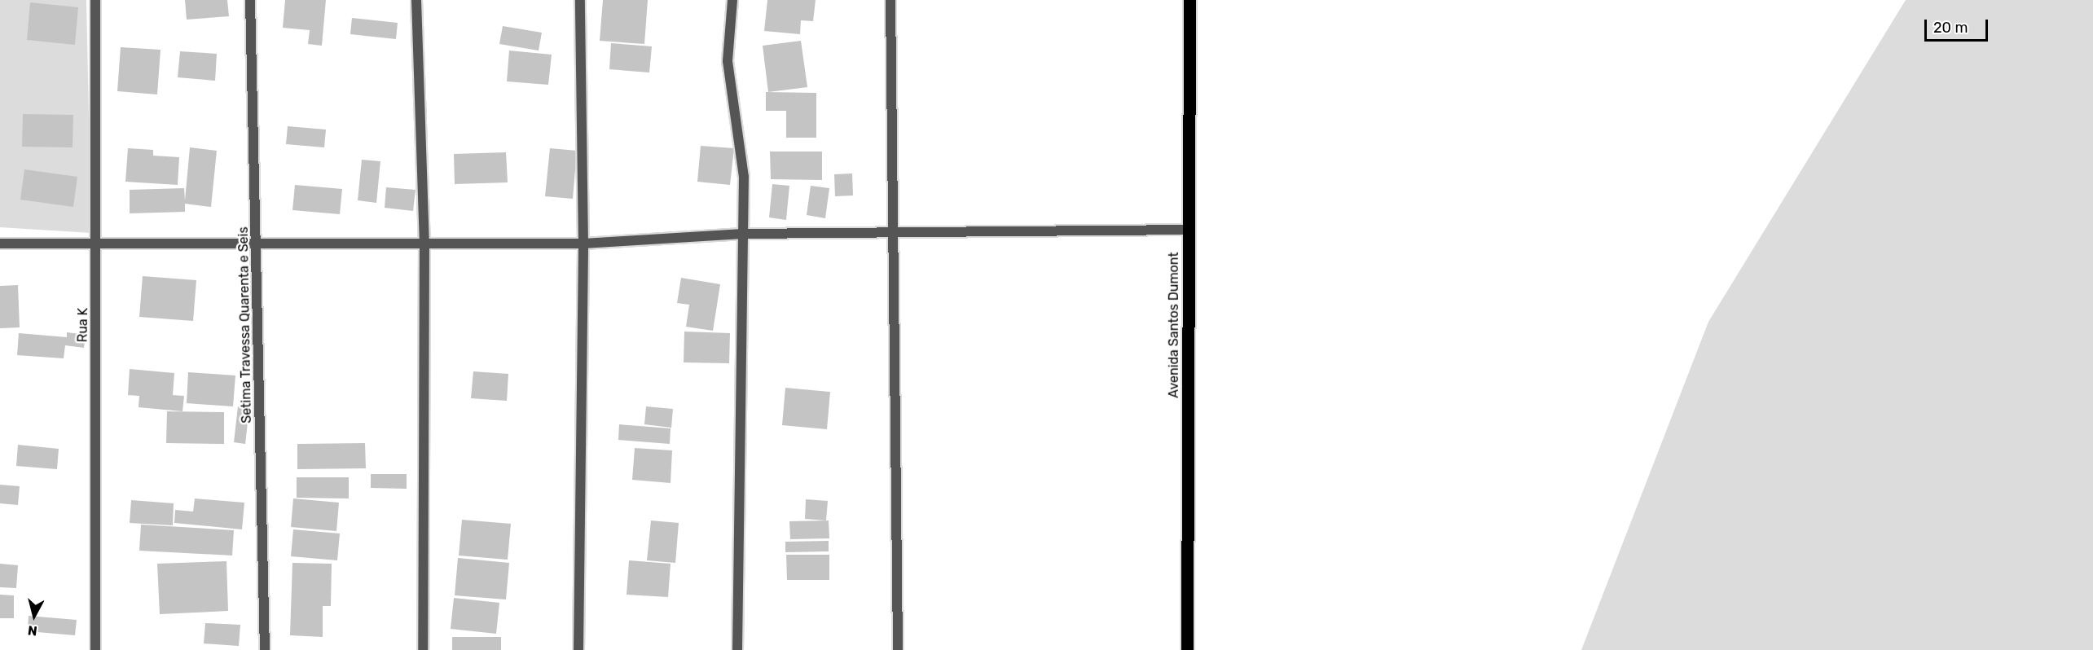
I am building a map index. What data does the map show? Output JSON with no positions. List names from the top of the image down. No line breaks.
{"streets":{"main road":["Avenida Santos Dumont"],"street":["Rua K","Setima Travessa Quarenta e Seis"]},"scale_bar":"20 m","north":"bottom"}
